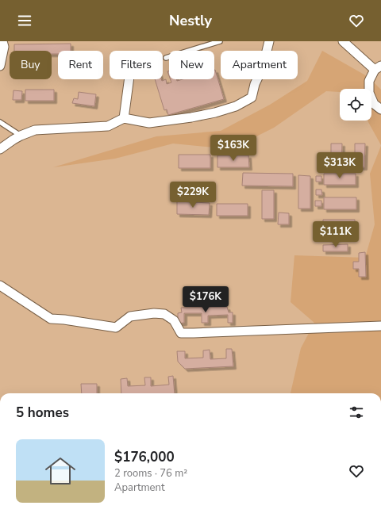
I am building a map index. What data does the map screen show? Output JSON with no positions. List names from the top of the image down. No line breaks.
{"page":{"header":"Nestly","chip":["Buy","Rent","Filters","New","Apartment"],"price":["$163K","$313K","$229K","$111K","$176K"],"heading":"5 homes","list":[{"name":"$176,000","note":"2 rooms · 76 m² · Apartment"}]}}
